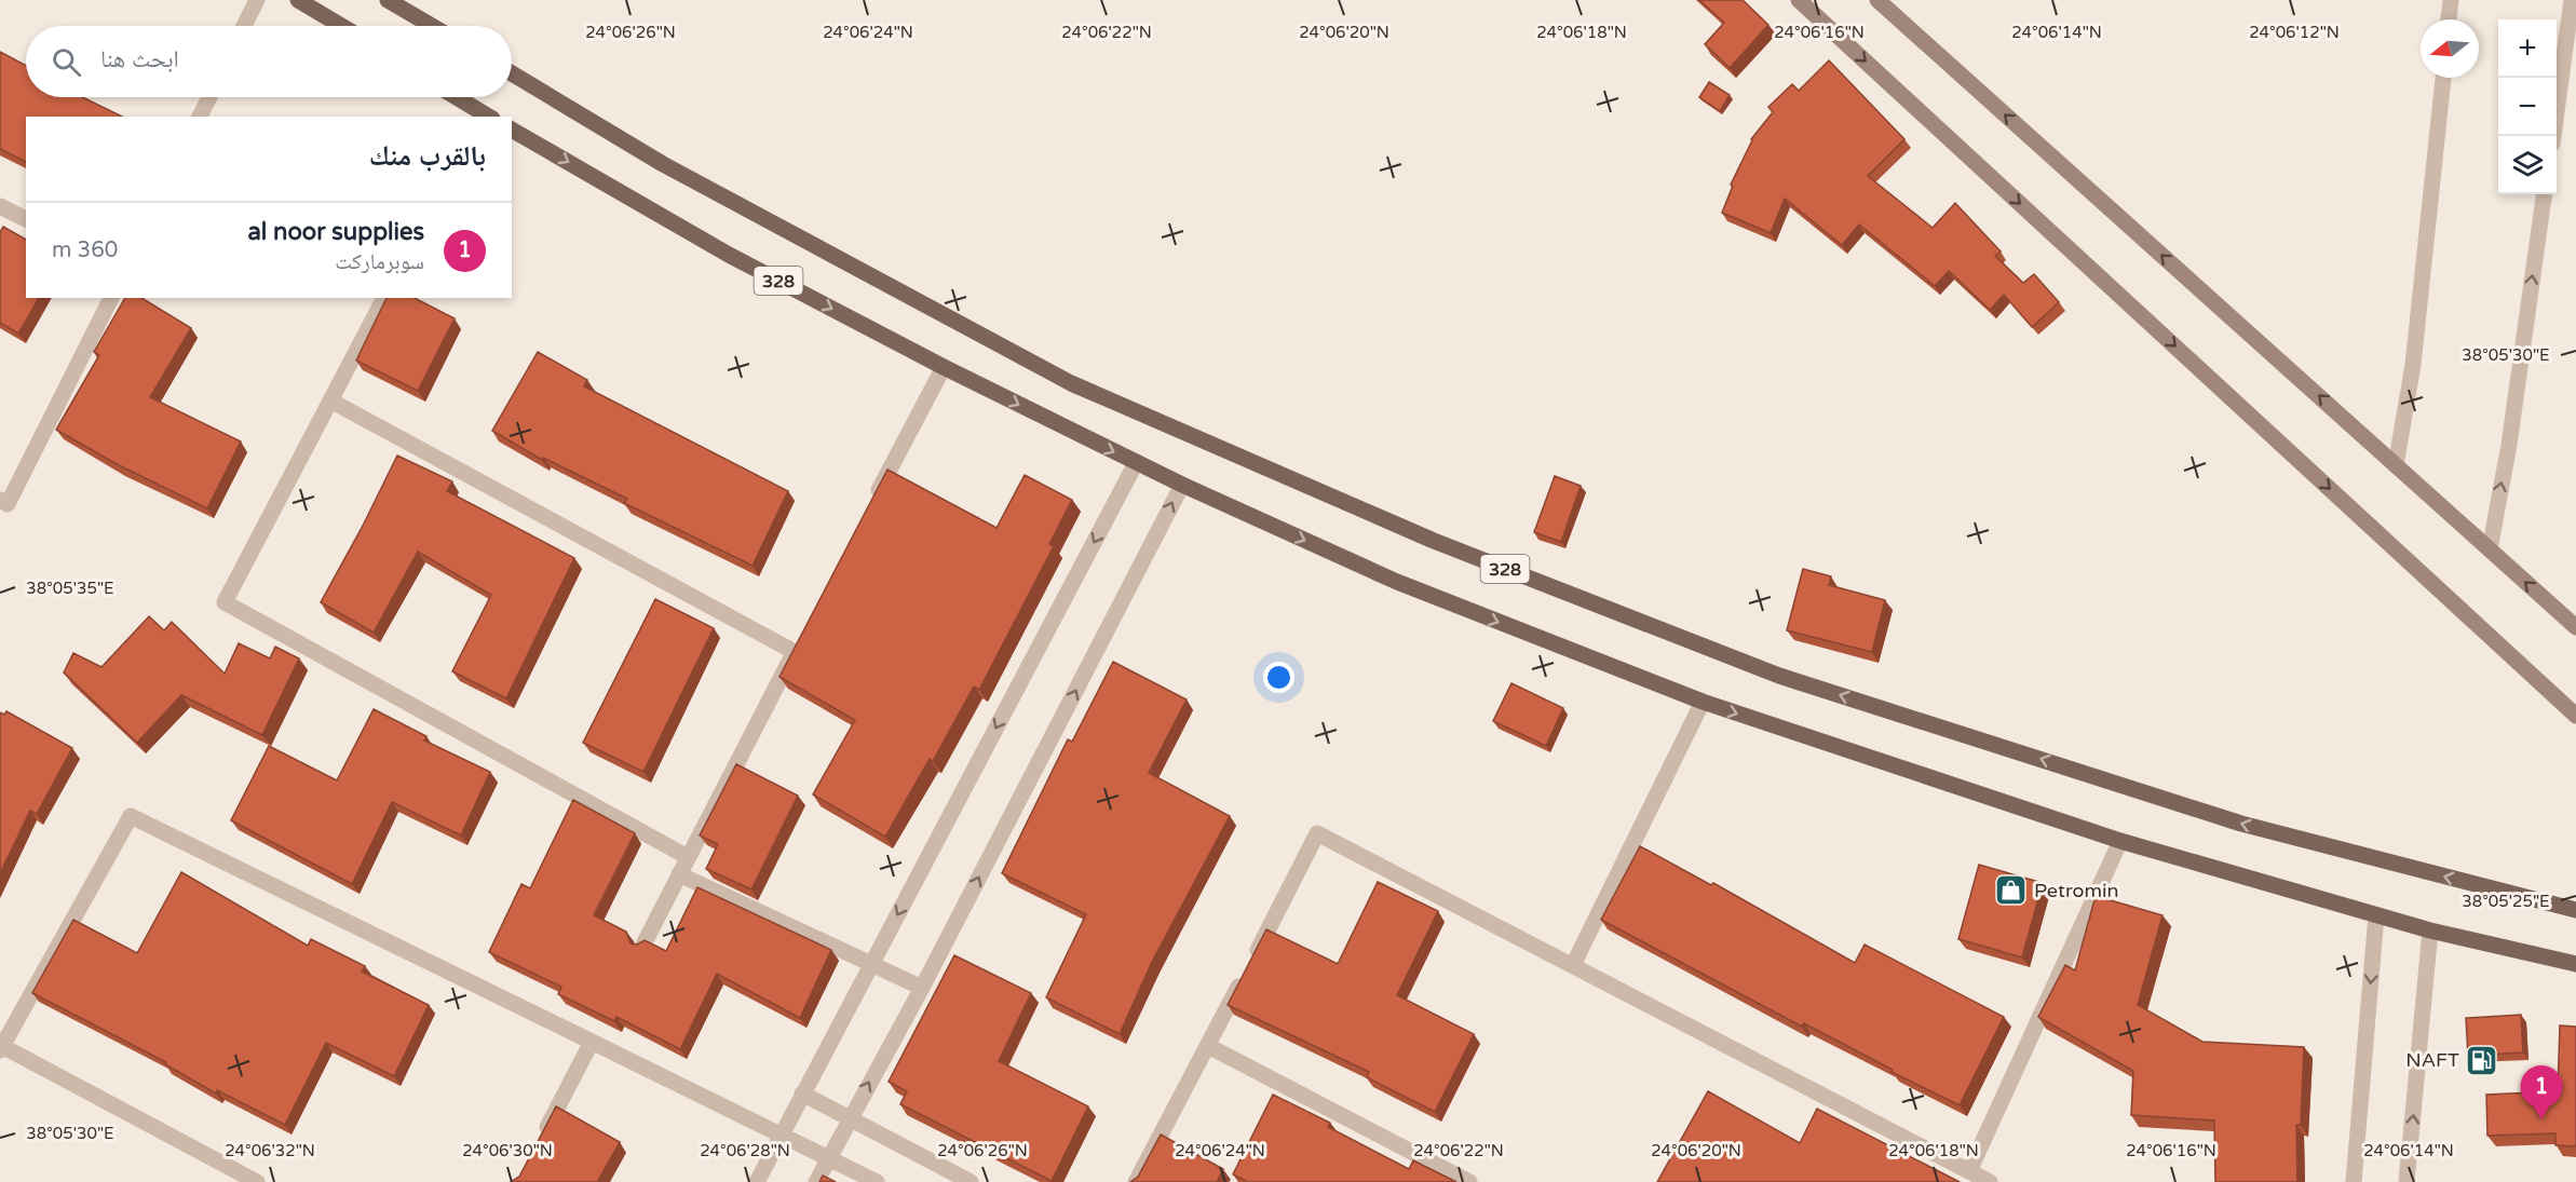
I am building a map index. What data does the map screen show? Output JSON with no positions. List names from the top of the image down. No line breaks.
{"streets":{"main road":["328"]},"places":{"shop":["Petromin"],"fuel station":["NAFT"]},"north":"left","page":{"map_buttons":["+","−"],"search":"ابحث هنا","heading":"بالقرب منك","list":[{"mark":"1","name":"al noor supplies","note":"سوبرماركت","value":"360 m"}],"pins":"1"},"coordinates":["24°06'26\"N","24°06'24\"N","24°06'22\"N","24°06'20\"N","24°06'18\"N","24°06'16\"N","24°06'14\"N","24°06'12\"N","38°05'30\"E","38°05'35\"E","38°05'25\"E","24°06'32\"N","24°06'30\"N","24°06'28\"N"]}
